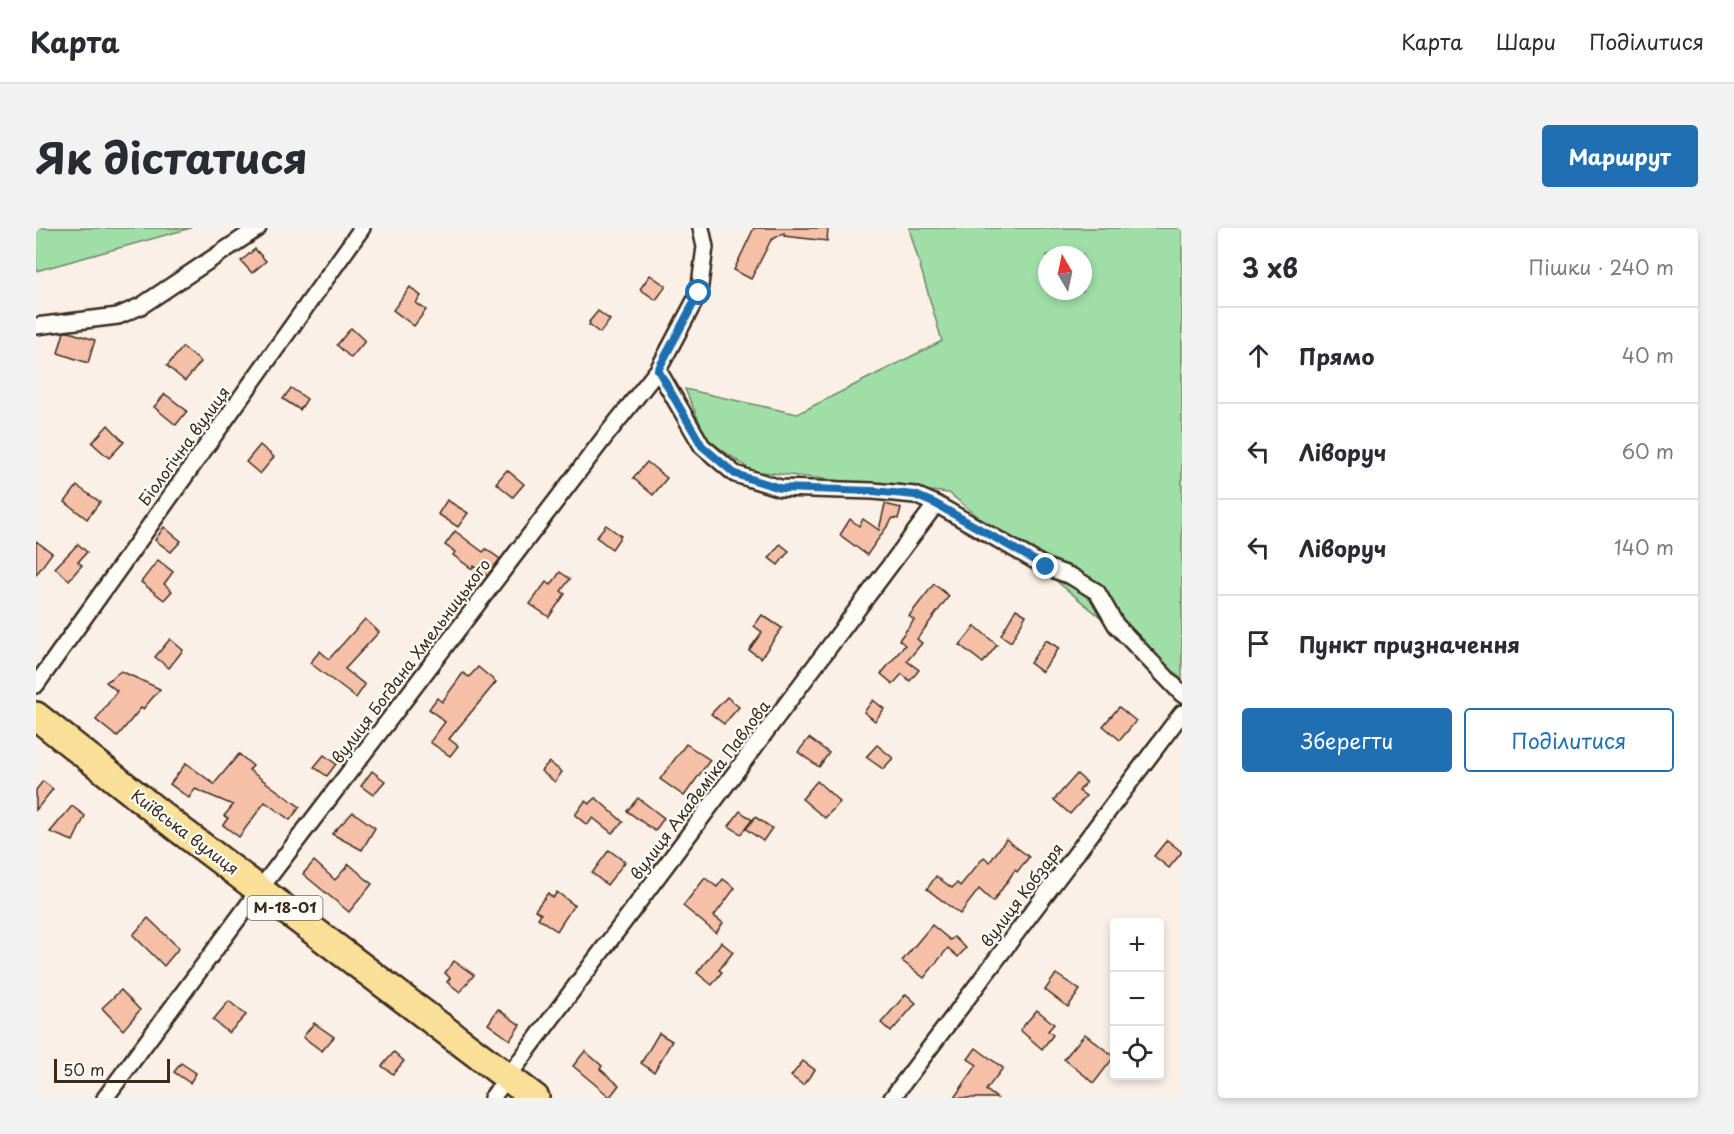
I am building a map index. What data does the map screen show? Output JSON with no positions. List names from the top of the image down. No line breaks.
{"streets":{"highway":["Київська вулиця","М-18-01"],"street":["Біологічна вулиця","вулиця Богдана Хмельницького","вулиця Академіка Павлова","вулиця Кобзаря"]},"crossings":[["вулиця Богдана Хмельницького","Київська вулиця"],["вулиця Академіка Павлова","Київська вулиця"]],"scale_bar":"50 m","north":"top","page":{"header":"Карта","nav":["Карта","Шари","Поділитися"],"title":"Як дістатися","buttons":["Маршрут",["Зберегти","Поділитися"]],"heading":["3 хв","Пішки · 240 m"],"list":[["Прямо","40 m"],["Ліворуч","60 m"],["Ліворуч","140 m"],"Пункт призначення"],"map_buttons":["+","−"],"scale":"50 m"}}
